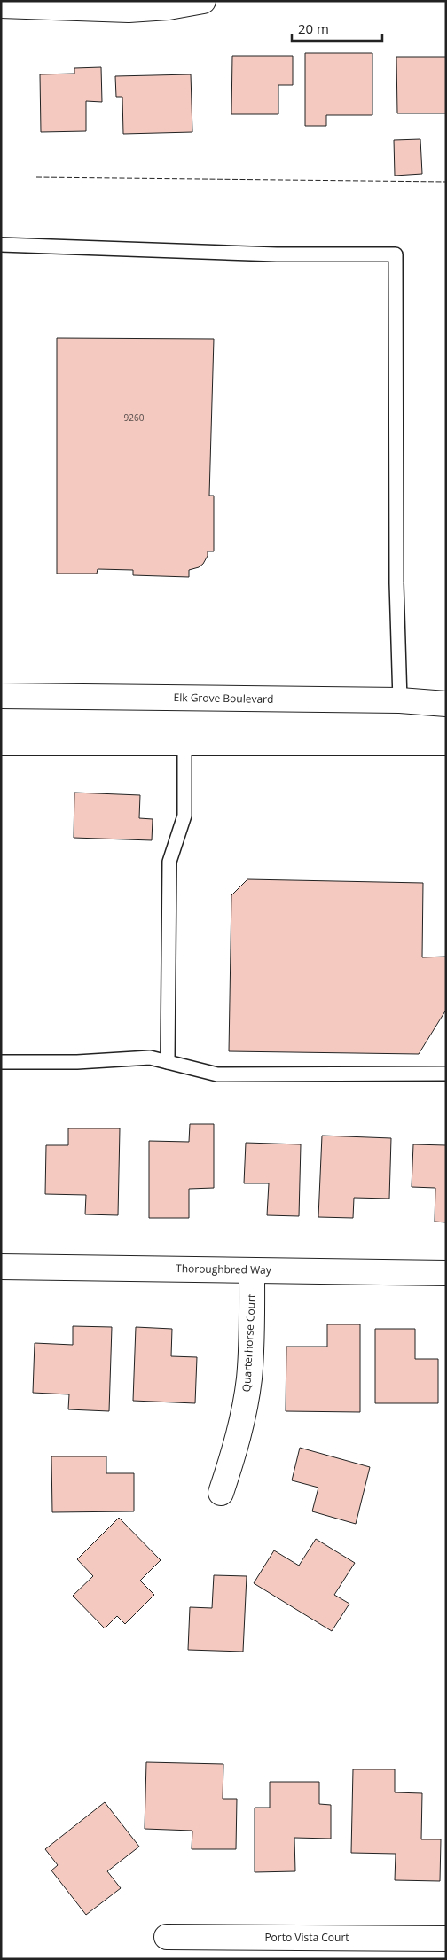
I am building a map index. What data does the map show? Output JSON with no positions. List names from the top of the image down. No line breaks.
{"streets":{"street":["Elk Grove Boulevard","Thoroughbred Way","Quarterhorse Court","Porto Vista Court"]},"crossings":[["Thoroughbred Way","Quarterhorse Court"]],"house_numbers":["9260"],"scale_bar":"20 m"}
